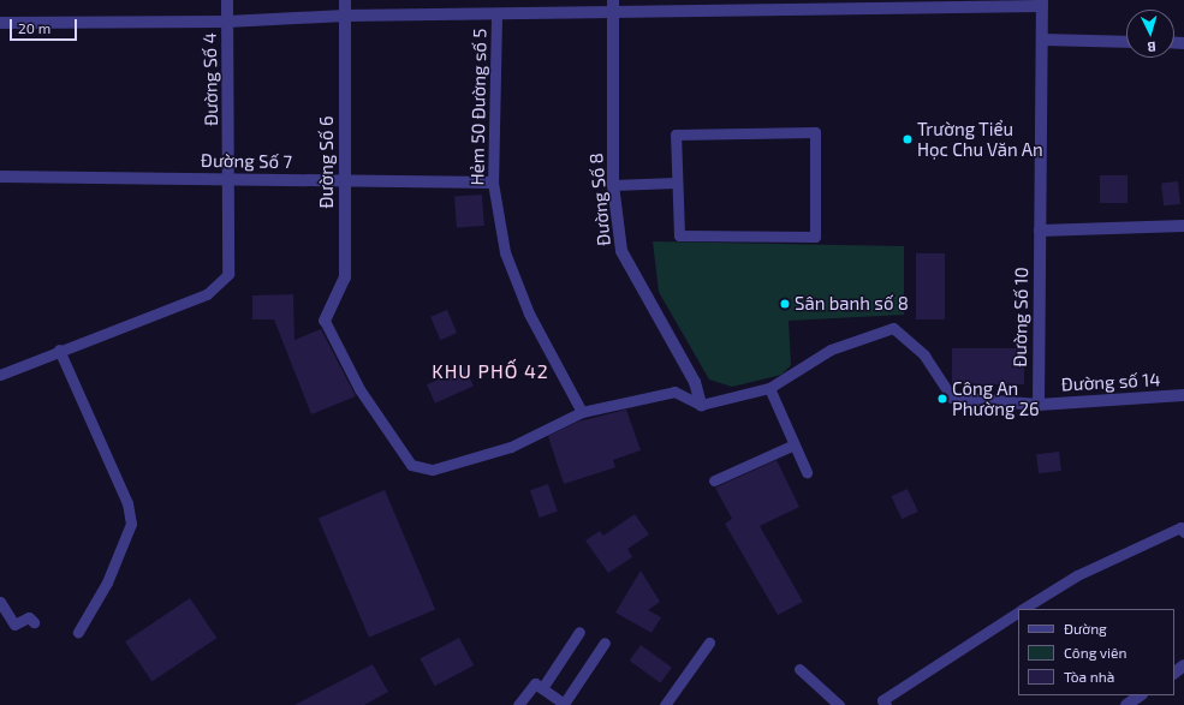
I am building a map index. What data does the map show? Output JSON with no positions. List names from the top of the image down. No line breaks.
{"streets":{"street":["Đường Số 4","Đường Số 7","Đường Số 6","Đường Số 8","Đường Số 10","Đường số 14"],"lane":["Hẻm 50 Đường số 5"]},"crossings":[["Đường Số 4","Đường Số 7"],["Hẻm 50 Đường số 5","Đường Số 7"],["Đường Số 7","Đường Số 6"],["Đường Số 10","Đường số 14"]],"districts":["KHU PHỐ 42"],"places":["Trường Tiểu Học Chu Văn An","Sân banh số 8","Công An Phường 26"],"legend":["Đường","Công viên","Tòa nhà"],"scale_bar":"20 m","north":"bottom"}
